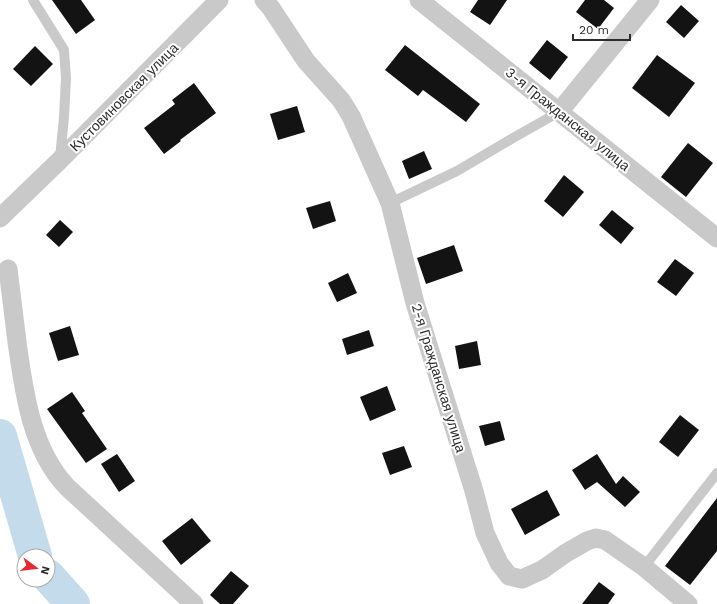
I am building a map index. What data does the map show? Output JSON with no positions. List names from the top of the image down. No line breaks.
{"streets":{"street":["Кустовиновская улица","3-я Гражданская улица","2-я Гражданская улица"]},"scale_bar":"20 m","north":"right"}
